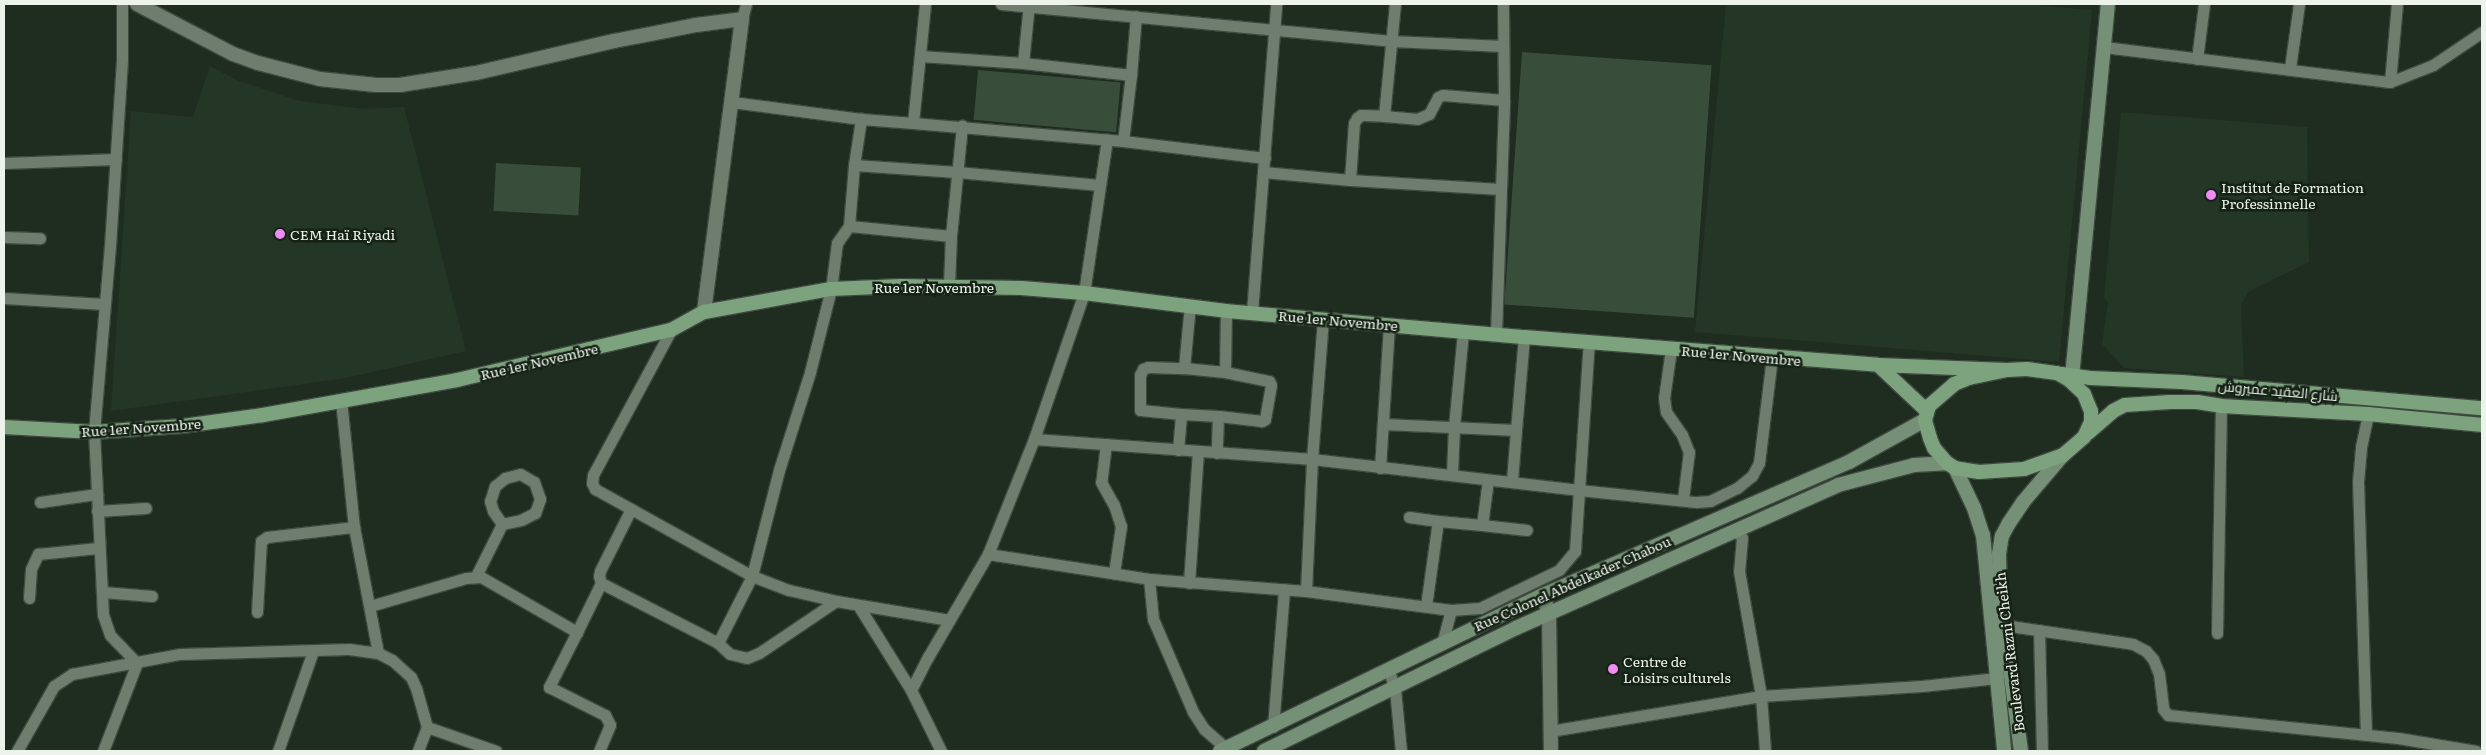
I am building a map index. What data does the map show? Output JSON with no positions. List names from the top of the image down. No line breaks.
{"streets":{"main road":["Rue 1er Novembre","شارع العقيد عميروش","Rue Colonel Abdelkader Chabou","Boulevard Razni Cheikh"]},"crossings":[["Rue 1er Novembre","شارع العقيد عميروش"],["Rue 1er Novembre","Rue Colonel Abdelkader Chabou"],["Rue 1er Novembre","Boulevard Razni Cheikh"],["شارع العقيد عميروش","Rue Colonel Abdelkader Chabou"],["شارع العقيد عميروش","Boulevard Razni Cheikh"],["Rue Colonel Abdelkader Chabou","Boulevard Razni Cheikh"]],"places":["Institut de Formation Professinnelle","CEM Haï Riyadi","Centre de Loisirs culturels"]}
